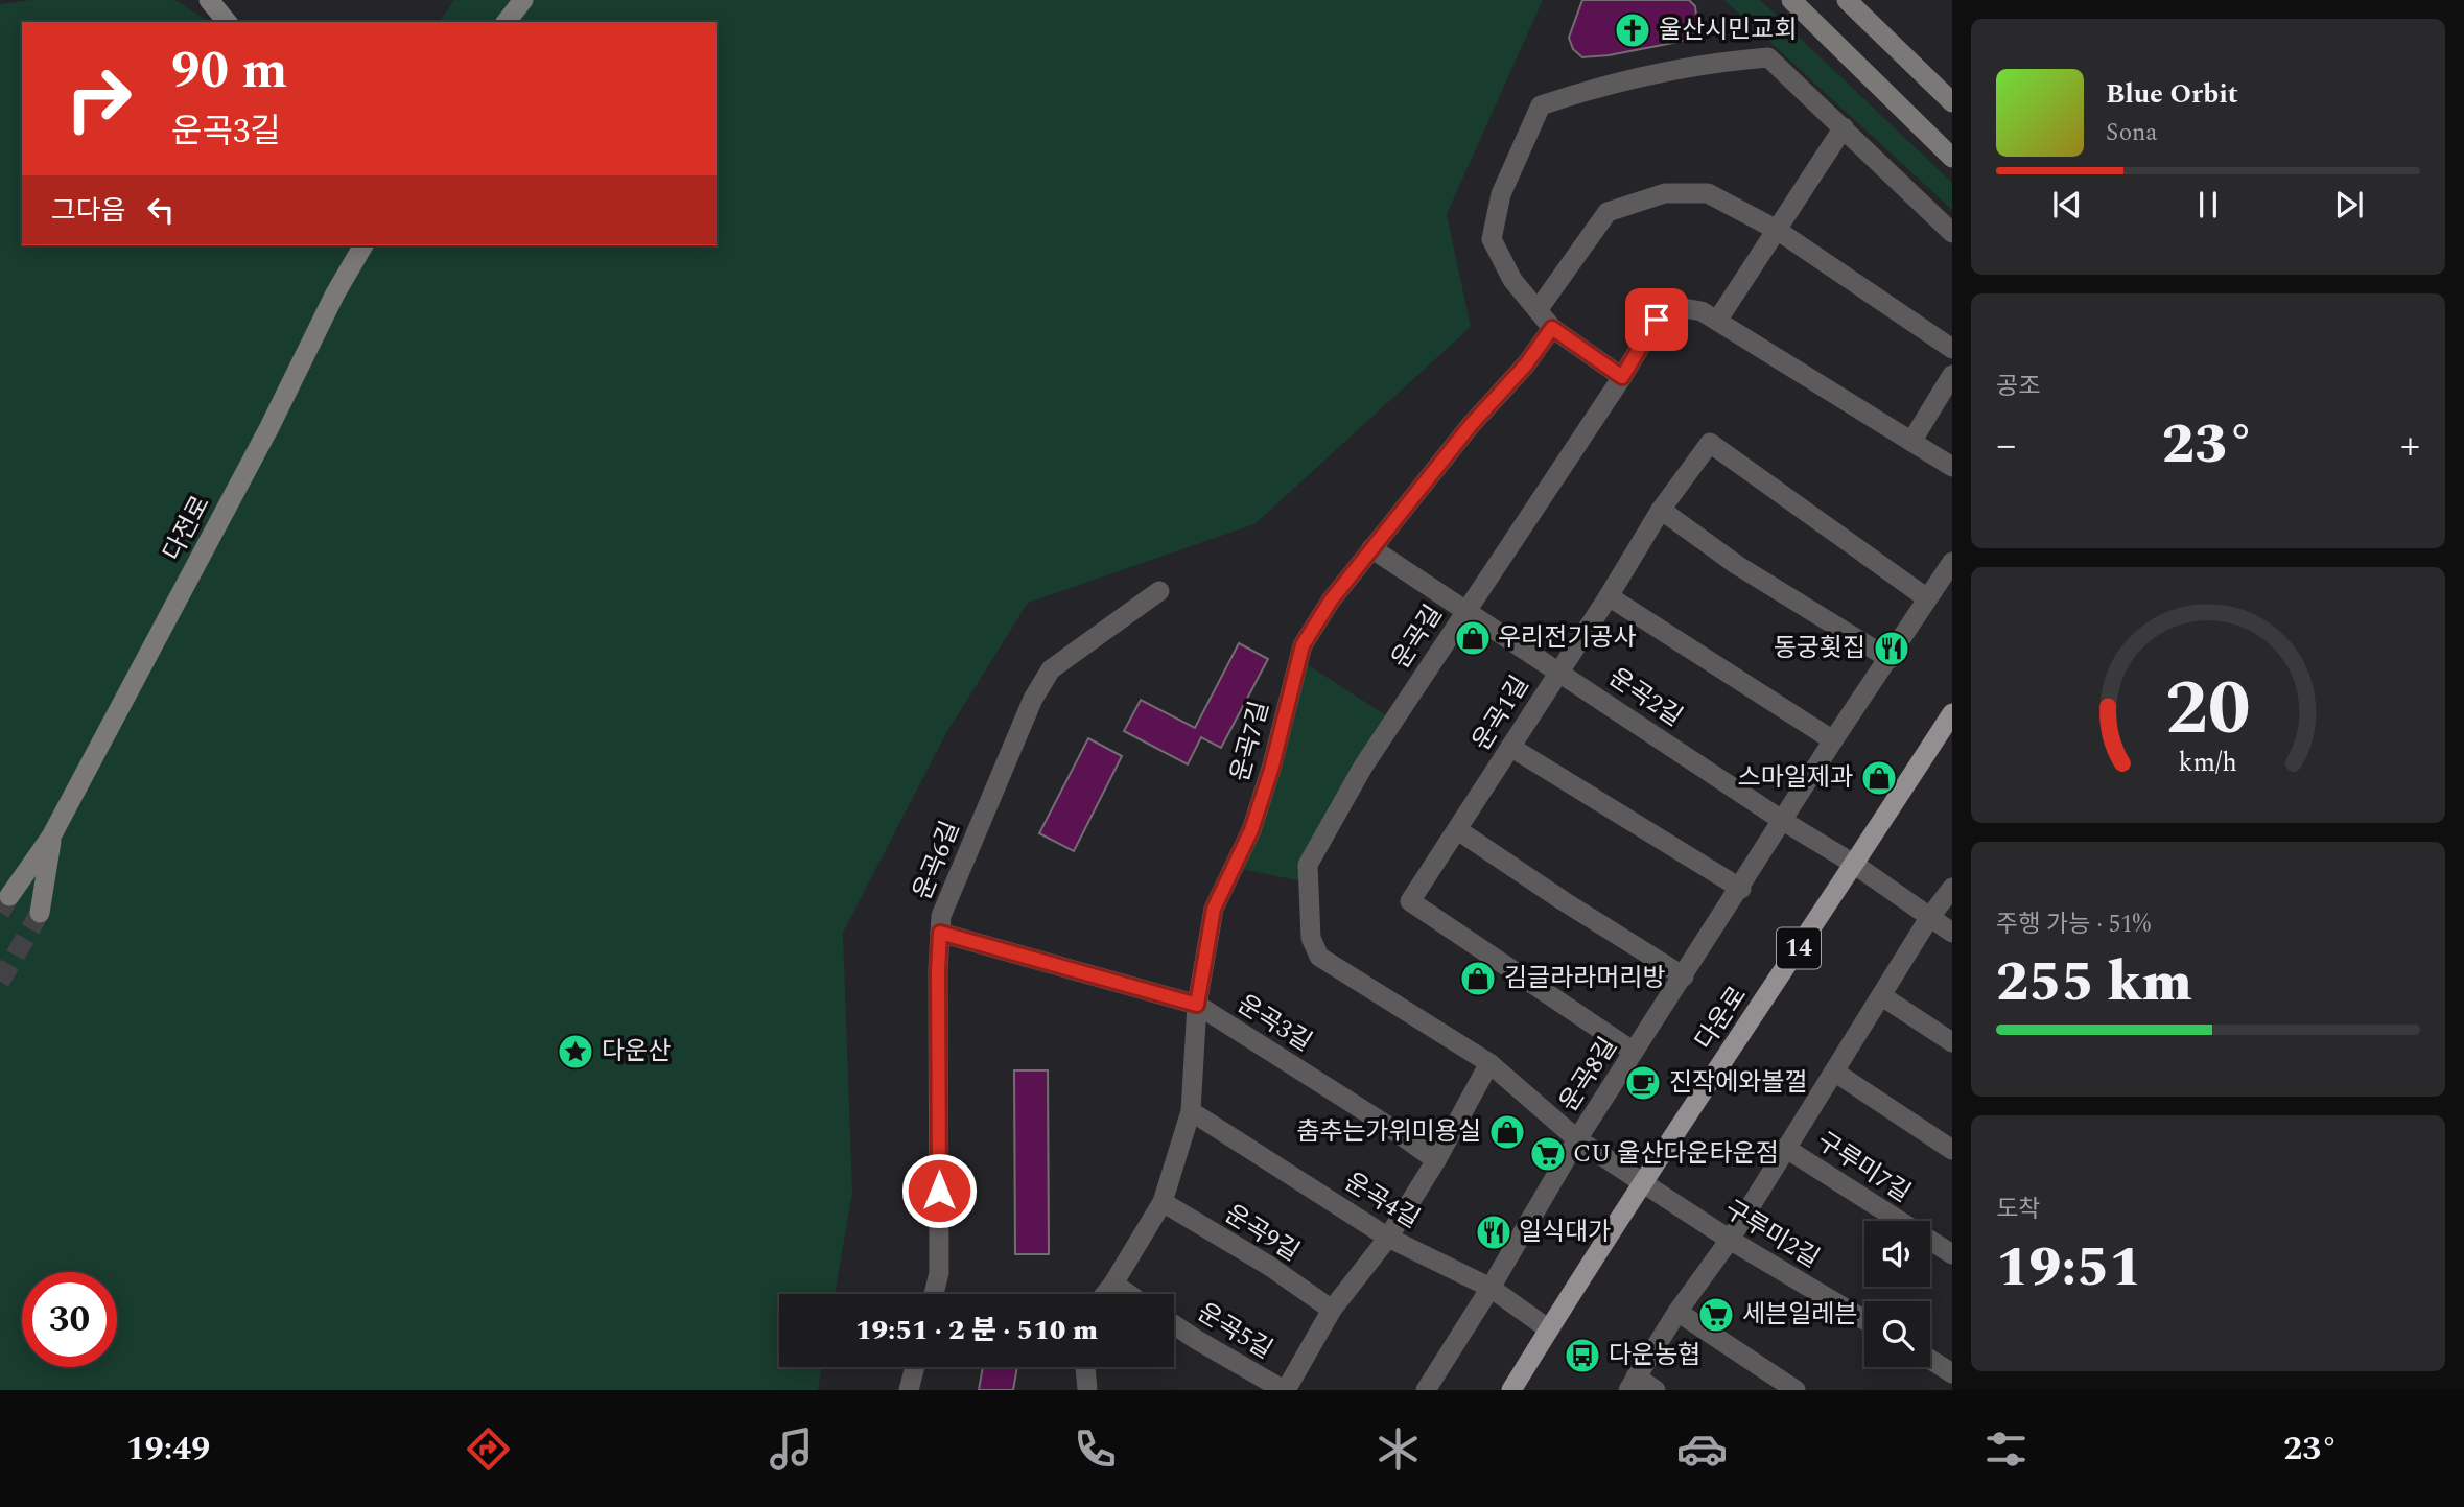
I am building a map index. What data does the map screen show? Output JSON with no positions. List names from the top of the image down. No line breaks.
{"streets":{"main road":["다전로","14","다운로"],"street":["운곡길","운곡2길","운곡1길","운곡7길","운곡6길","운곡3길","운곡8길","구루미7길","운곡4길","운곡9길","구루미2길","운곡5길"]},"crossings":[["운곡길","운곡2길"],["운곡길","다운로"],["운곡길","운곡8길"],["운곡길","구루미2길"],["운곡2길","운곡1길"],["운곡2길","운곡7길"],["운곡2길","다운로"],["운곡2길","운곡8길"],["운곡2길","구루미7길"],["운곡1길","운곡8길"],["운곡7길","운곡3길"],["운곡7길","운곡4길"],["운곡7길","운곡9길"],["운곡6길","운곡3길"],["다운로","운곡4길"],["다운로","구루미2길"],["운곡8길","운곡4길"],["구루미7길","구루미2길"]],"places":{"church":["울산시민교회"],"shop":["우리전기공사","스마일제과","김글라라머리방","춤추는가위미용실"],"restaurant":["동궁횟집","일식대가"],"place":["다운산"],"cafe":["진작에와볼껄"],"supermarket":["CU 울산다운타운점","세븐일레븐"],"bus stop":["다운농협"]},"page":{"turn":["90 m","운곡3길"],"song":["Blue Orbit","Sona"],"then":"그다음","tile":["공조",["주행 가능 · 51%","255 km"],["도착","19:51"]],"heat":["−","23°","+"],"limit":"30","trip":"19:51 · 2 분 · 510 m","tabs":["19:49","23°"],"gauge":["20","km/h"]}}
